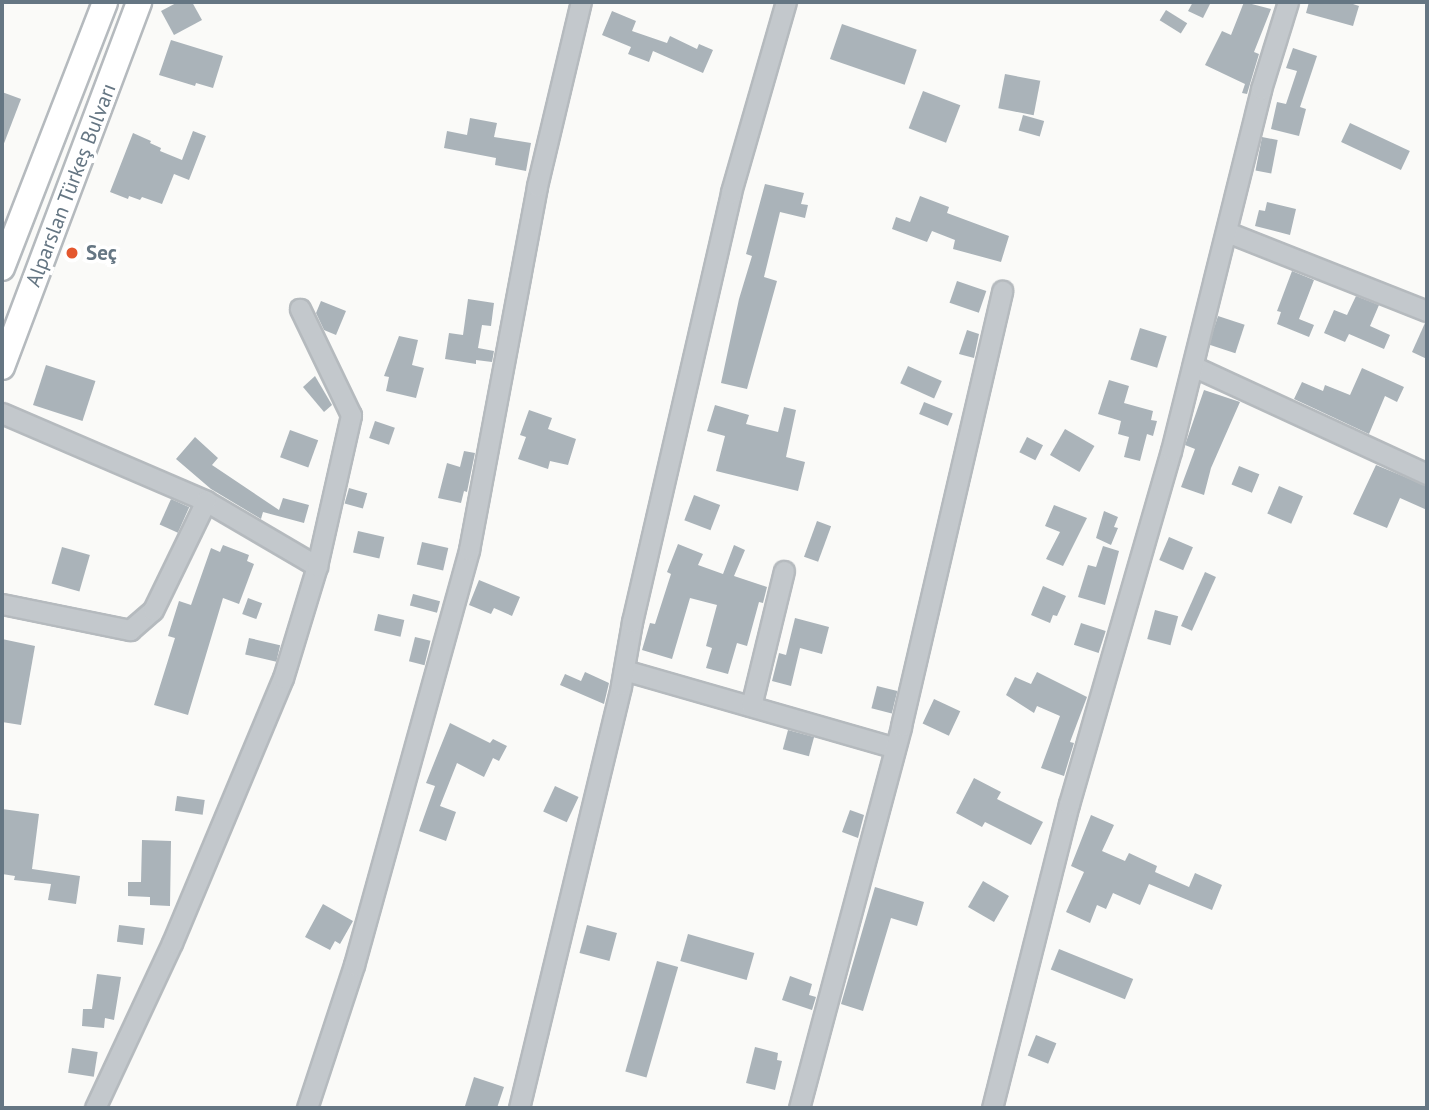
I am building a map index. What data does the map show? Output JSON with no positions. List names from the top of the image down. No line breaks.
{"streets":{"main road":["Alparslan Türkeş Bulvarı"]},"places":["Seç"]}
